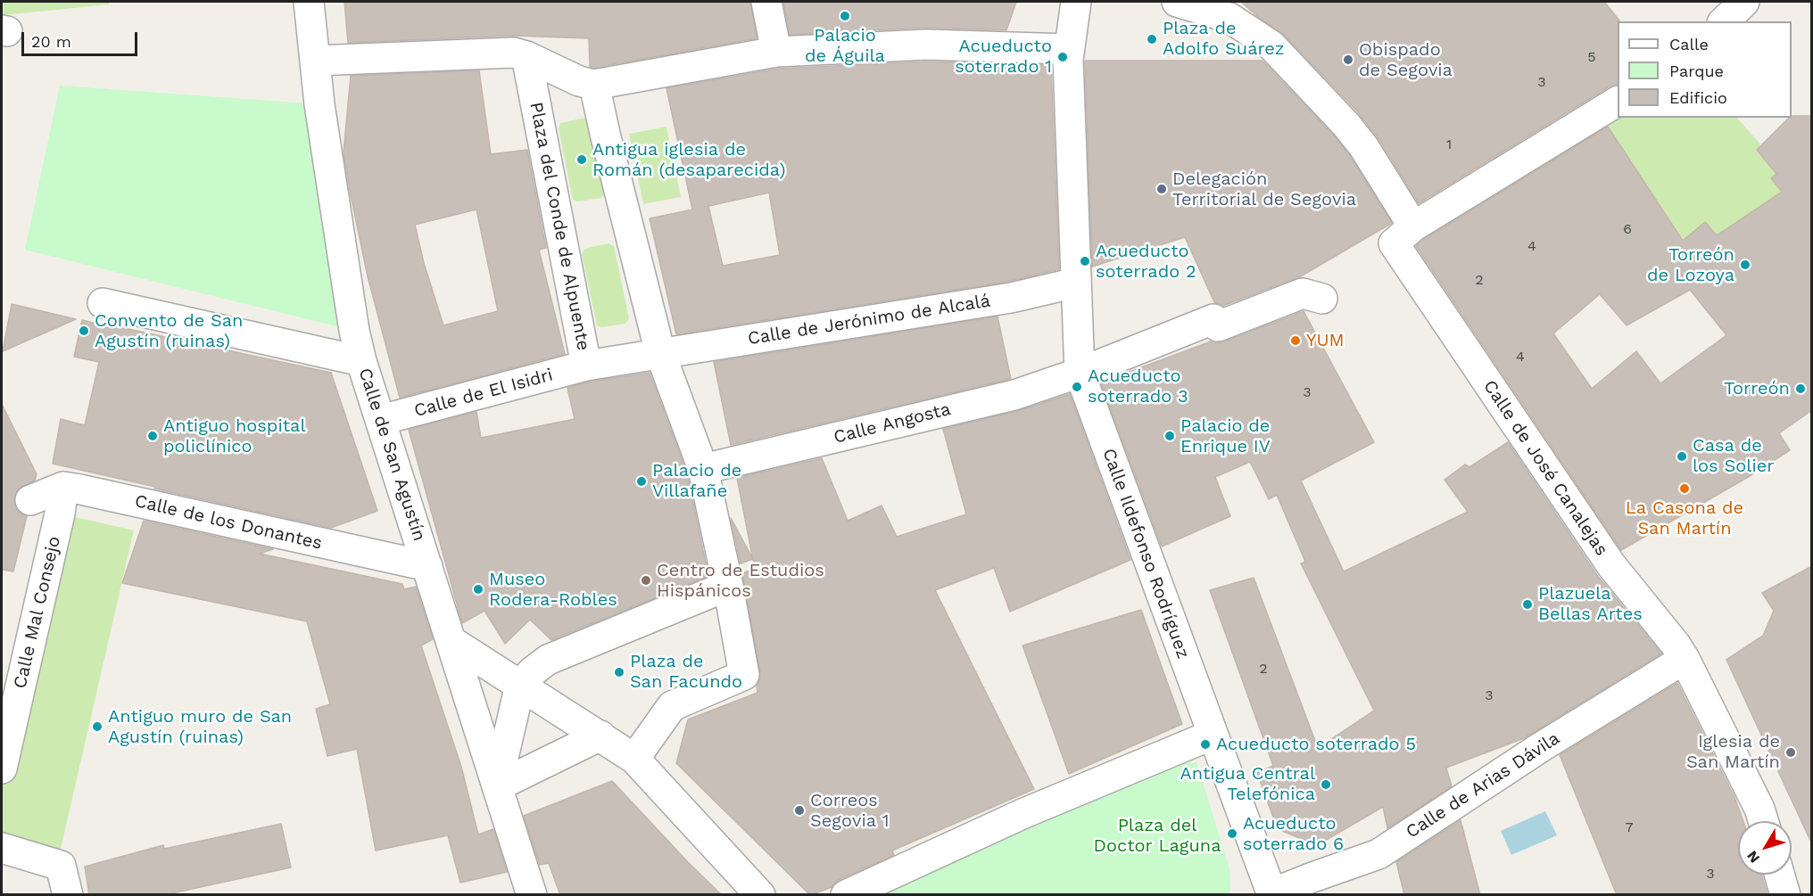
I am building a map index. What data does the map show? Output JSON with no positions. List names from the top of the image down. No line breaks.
{"streets":{"street":["Plaza del Conde de Alpuente","Calle de Jerónimo de Alcalá","Calle de El Isidri","Calle Angosta","Calle de San Agustín","Calle de José Canalejas","Calle de los Donantes","Calle Ildefonso Rodríguez","Calle Mal Consejo","Calle de Arias Dávila"]},"crossings":[["Plaza del Conde de Alpuente","Calle de Jerónimo de Alcalá"],["Plaza del Conde de Alpuente","Calle de El Isidri"],["Calle de Jerónimo de Alcalá","Calle Ildefonso Rodríguez"],["Calle de El Isidri","Calle de San Agustín"],["Calle Angosta","Calle Ildefonso Rodríguez"],["Calle de San Agustín","Calle de los Donantes"],["Calle de José Canalejas","Calle de Arias Dávila"],["Calle de los Donantes","Calle Mal Consejo"]],"parks":["Plaza del Doctor Laguna"],"places":["Palacio de Águila","Plaza de Adolfo Suárez","Acueducto soterrado 1","Obispado de Segovia","Antigua iglesia de Román (desaparecida)","Delegación Territorial de Segovia","Acueducto soterrado 2","Torreón de Lozoya","Convento de San Agustín (ruinas)","YUM","Acueducto soterrado 3","Torreón","Antiguo hospital policlínico","Palacio de Enrique IV","Casa de los Solier","Palacio de Villafañe","La Casona de San Martín","Centro de Estudios Hispánicos","Museo Rodera-Robles","Plazuela Bellas Artes","Plaza de San Facundo","Antiguo muro de San Agustín (ruinas)","Acueducto soterrado 5","Iglesia de San Martín","Antigua Central Telefónica","Correos Segovia 1","Acueducto soterrado 6"],"house_numbers":["5","3","1","6","4","2","4","3","2","3","7","3"],"legend":["Calle","Parque","Edificio"],"scale_bar":"20 m","north":"bottom left"}
